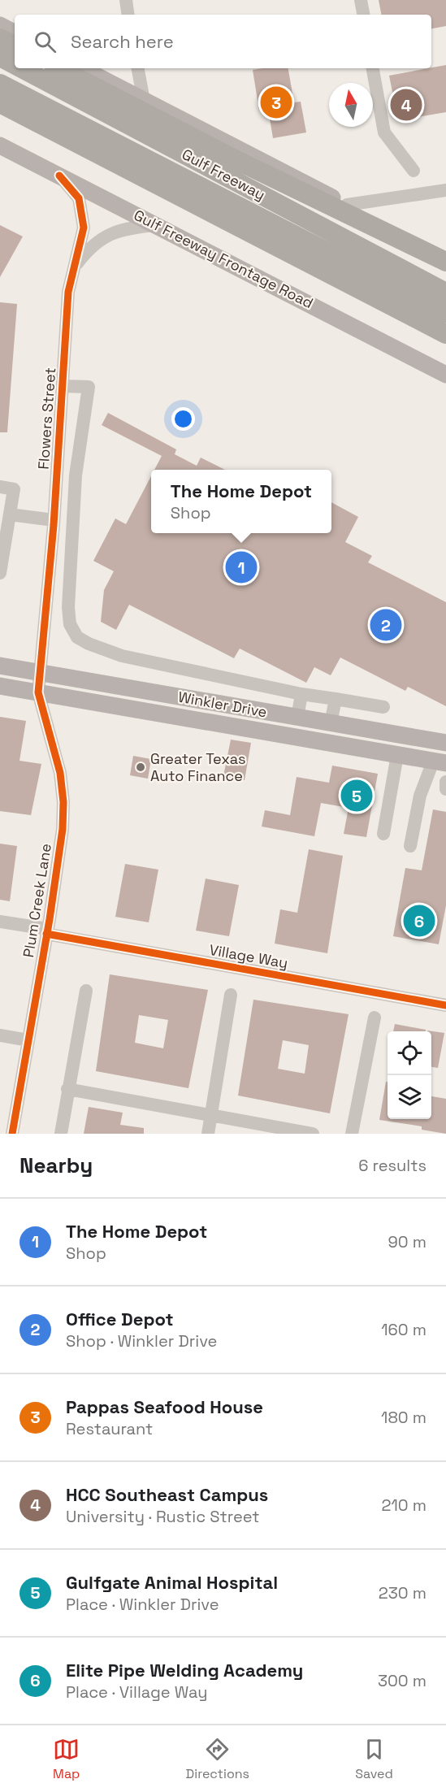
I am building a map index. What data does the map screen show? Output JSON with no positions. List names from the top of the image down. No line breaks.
{"streets":{"highway":["Gulf Freeway"],"main road":["Gulf Freeway Frontage Road","Winkler Drive"],"street":["Flowers Street","Plum Creek Lane","Village Way"]},"crossings":[["Gulf Freeway Frontage Road","Flowers Street"],["Flowers Street","Winkler Drive"],["Flowers Street","Plum Creek Lane"],["Winkler Drive","Plum Creek Lane"],["Plum Creek Lane","Village Way"]],"places":["Greater Texas Auto Finance"],"north":"top","page":{"search":"Search here","pins":["3","4","1","2","5","6"],"popup":["The Home Depot","Shop"],"heading":["Nearby","6 results"],"list":[{"mark":"1","name":"The Home Depot","note":"Shop","value":"90 m"},{"mark":"2","name":"Office Depot","note":"Shop · Winkler Drive","value":"160 m"},{"mark":"3","name":"Pappas Seafood House","note":"Restaurant","value":"180 m"},{"mark":"4","name":"HCC Southeast Campus","note":"University · Rustic Street","value":"210 m"},{"mark":"5","name":"Gulfgate Animal Hospital","note":"Place · Winkler Drive","value":"230 m"},{"mark":"6","name":"Elite Pipe Welding Academy","note":"Place · Village Way","value":"300 m"}],"nav":["Map","Directions","Saved"]}}
